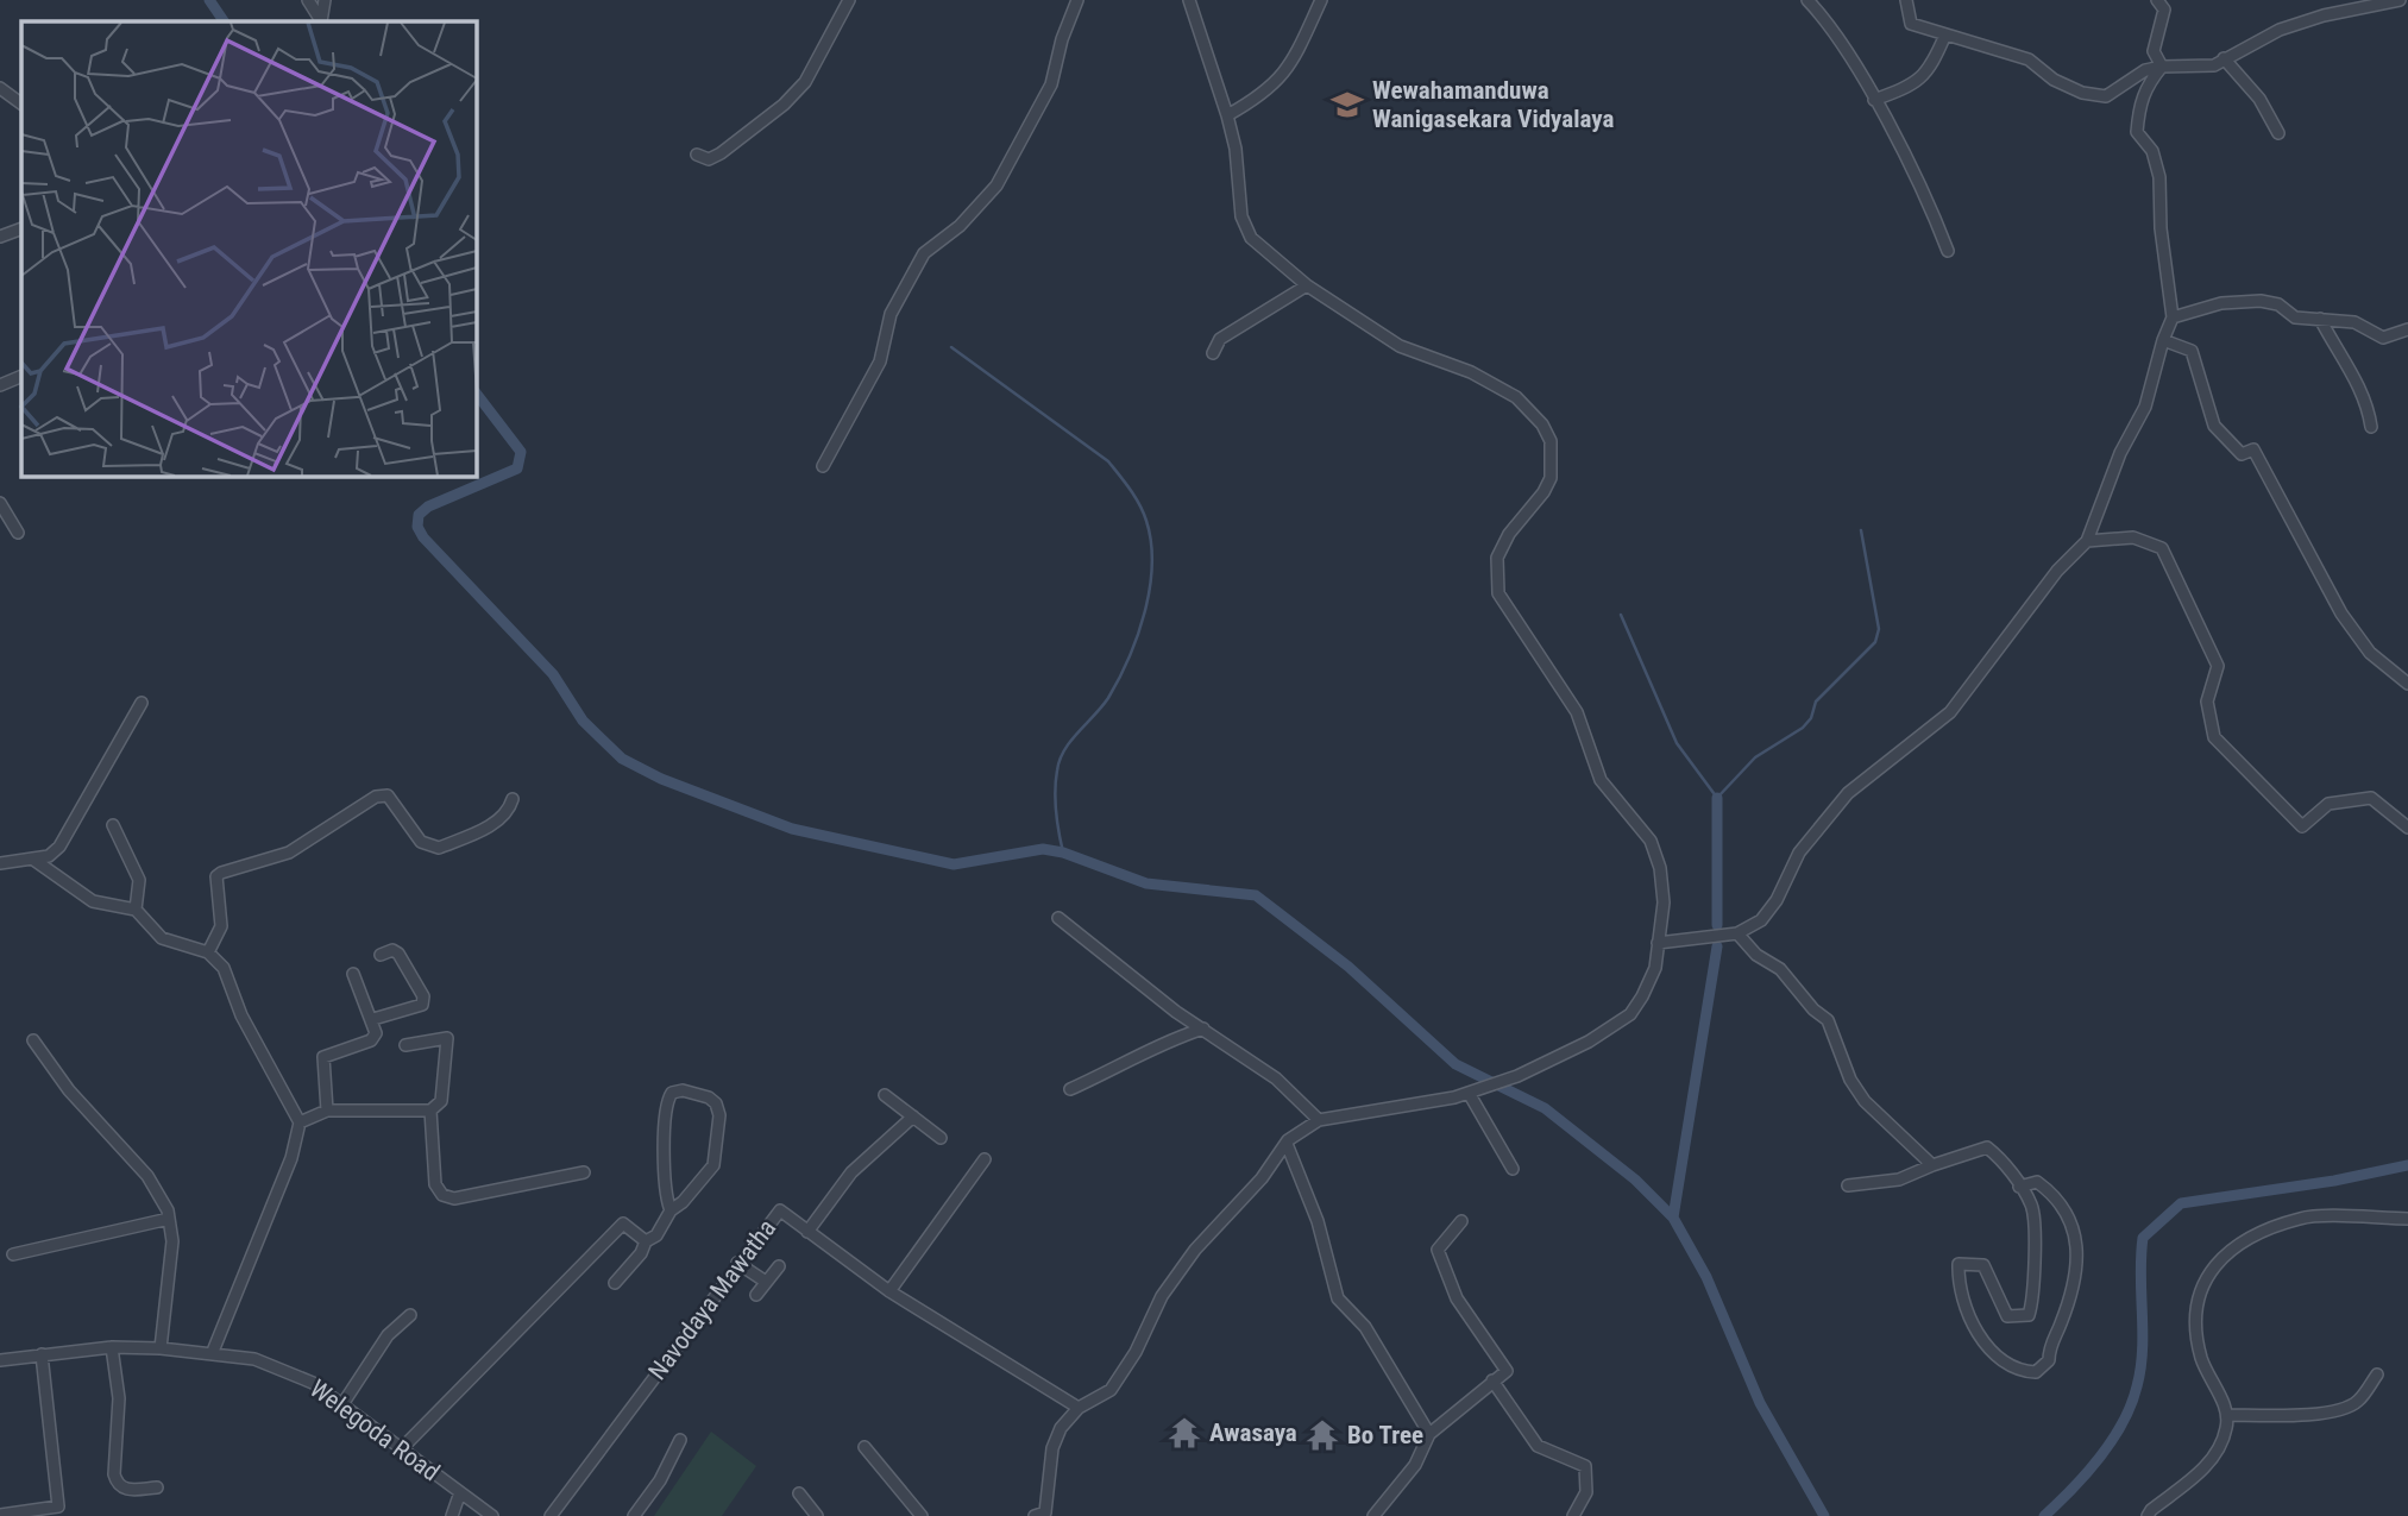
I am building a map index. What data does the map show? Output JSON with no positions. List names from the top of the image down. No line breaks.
{"streets":{"street":["Navodaya Mawatha","Welegoda Road"]},"places":{"school or university":["Wewahamanduwa Wanigasekara Vidyalaya"],"temple":["Awasaya","Bo Tree"]}}
